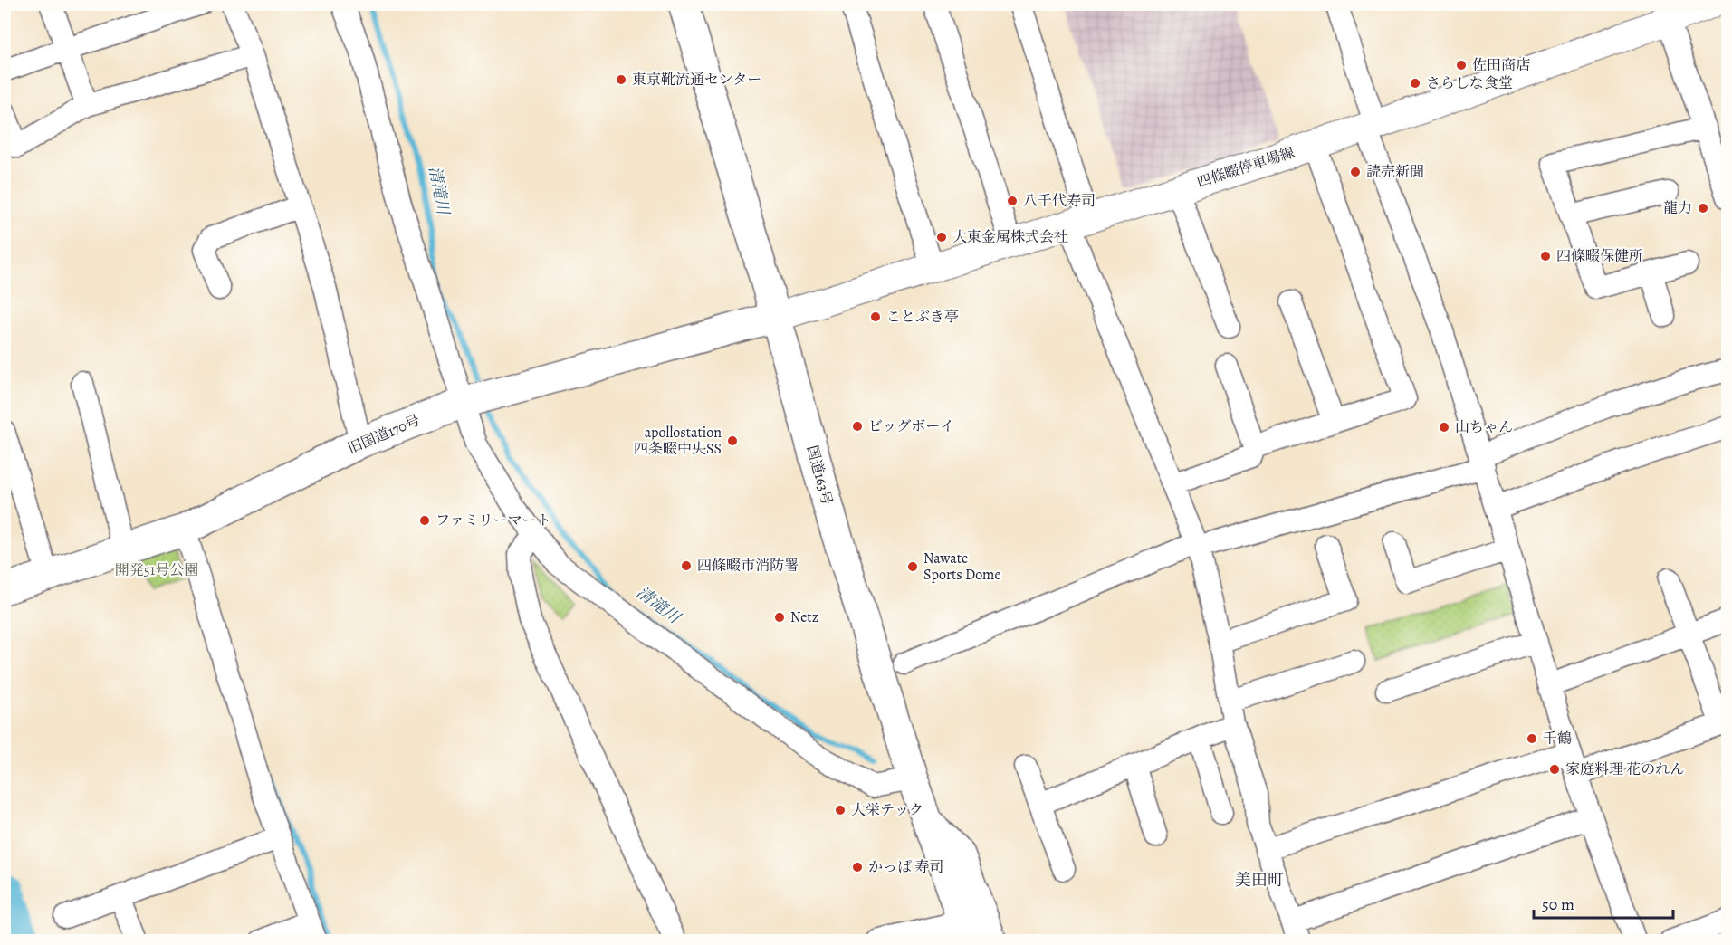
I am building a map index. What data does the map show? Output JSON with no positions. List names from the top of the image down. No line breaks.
{"streets":{"highway":["旧国道170号","国道163号"],"main road":["四條畷停車場線"]},"crossings":[["四條畷停車場線","旧国道170号"],["四條畷停車場線","国道163号"],["旧国道170号","国道163号"]],"districts":["美田町"],"water":["清滝川"],"parks":["開発51号公園"],"places":["佐田商店","東京靴流通センター","さらしな食堂","読売新聞","八千代寿司","龍力","大東金属株式会社","四條畷保健所","ことぶき亭","ビッグボーイ","山ちゃん","apollostation 四条畷中央SS","ファミリーマート","四條畷市消防署","Nawate Sports Dome","Netz","千鶴","家庭料理 花のれん","大栄テック","かっぱ 寿司"],"scale_bar":"50 m"}
